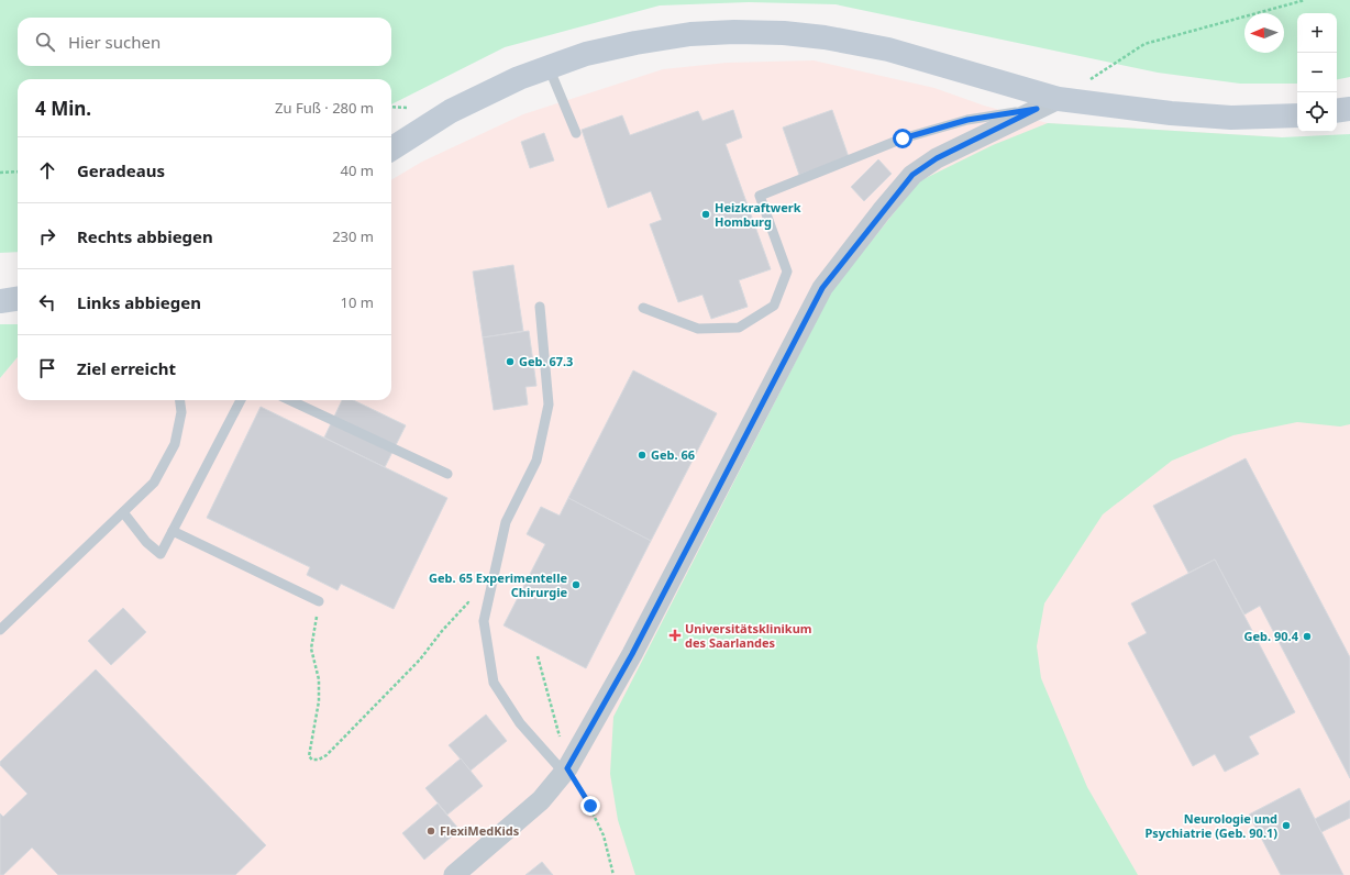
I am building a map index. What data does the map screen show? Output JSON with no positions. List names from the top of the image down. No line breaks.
{"places":{"other":["Heizkraftwerk Homburg","Geb. 67.3","Geb. 66","Geb. 65 Experimentelle Chirurgie","Geb. 90.4","Neurologie und Psychiatrie (Geb. 90.1)","FlexiMedKids"],"health":["Universitätsklinikum des Saarlandes"]},"north":"left","page":{"map_buttons":["+","−"],"search":"Hier suchen","heading":["4 Min.","Zu Fuß · 280 m"],"list":[["Geradeaus","40 m"],["Rechts abbiegen","230 m"],["Links abbiegen","10 m"],"Ziel erreicht"]}}
